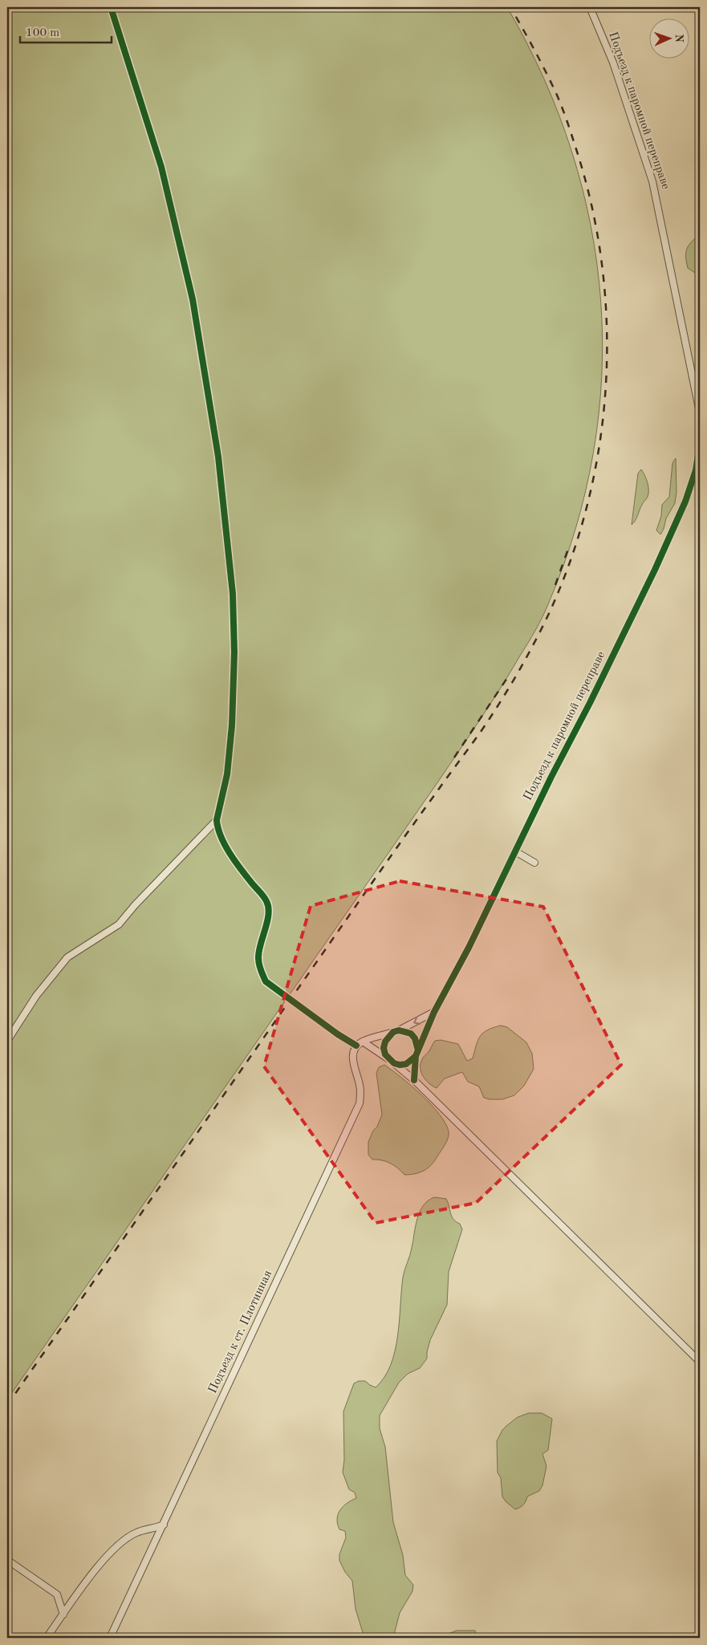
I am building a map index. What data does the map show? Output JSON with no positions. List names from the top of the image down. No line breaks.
{"streets":{"street":["Подъезд к паромной переправе","Подъезд к ст. Плотинная"]},"scale_bar":"100 m","north":"right"}
